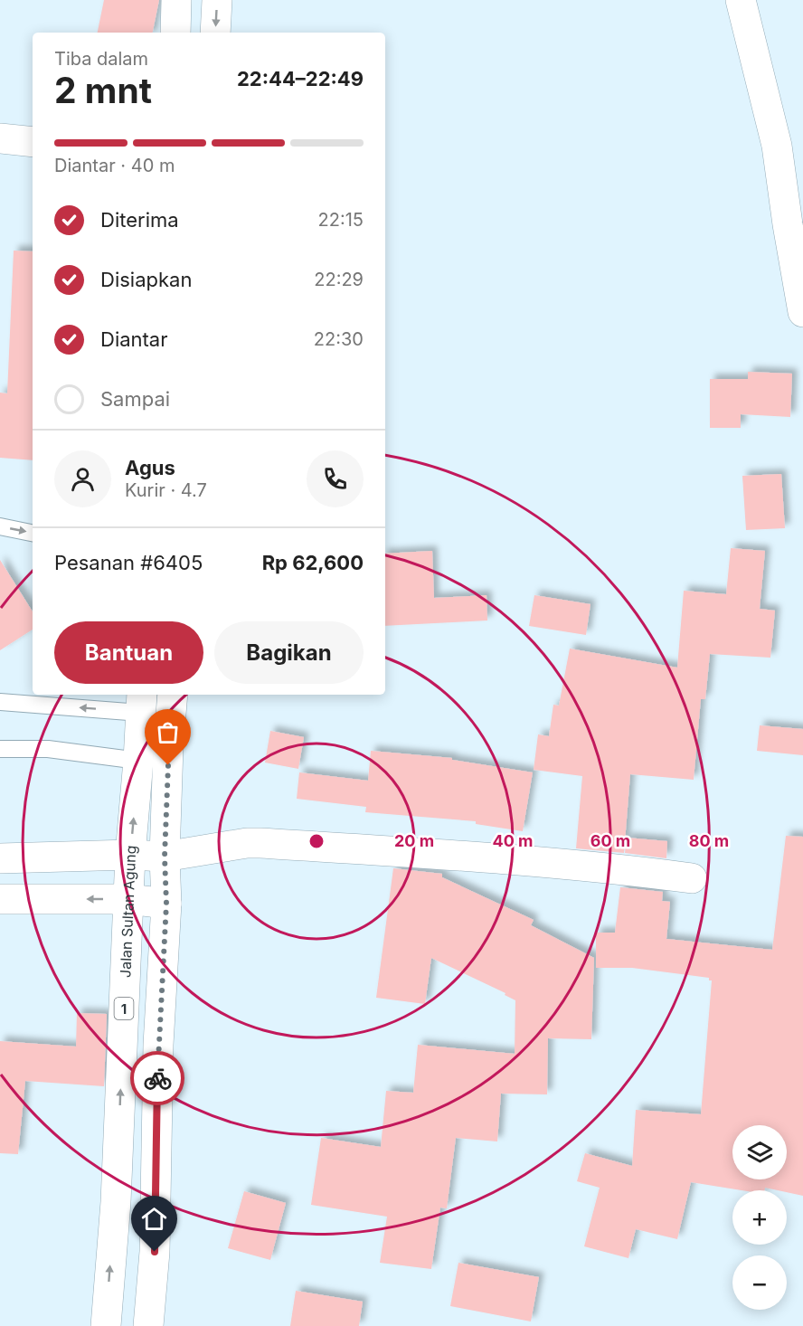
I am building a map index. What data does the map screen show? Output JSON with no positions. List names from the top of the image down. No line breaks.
{"streets":{"main road":["Jalan Sultan Agung","1"]},"page":{"heading":["2 mnt","Tiba dalam","22:44–22:49"],"panel":["Agus","Kurir · 4.7","Pesanan #6405","Rp 62,600"],"bar":"Diantar · 40 m","list":[["Diterima","22:15"],["Disiapkan","22:29"],["Diantar","22:30"],"Sampai"],"buttons":["Bantuan","Bagikan"],"map_buttons":["+","−"]},"rings":["20 m","40 m","60 m","80 m"]}
